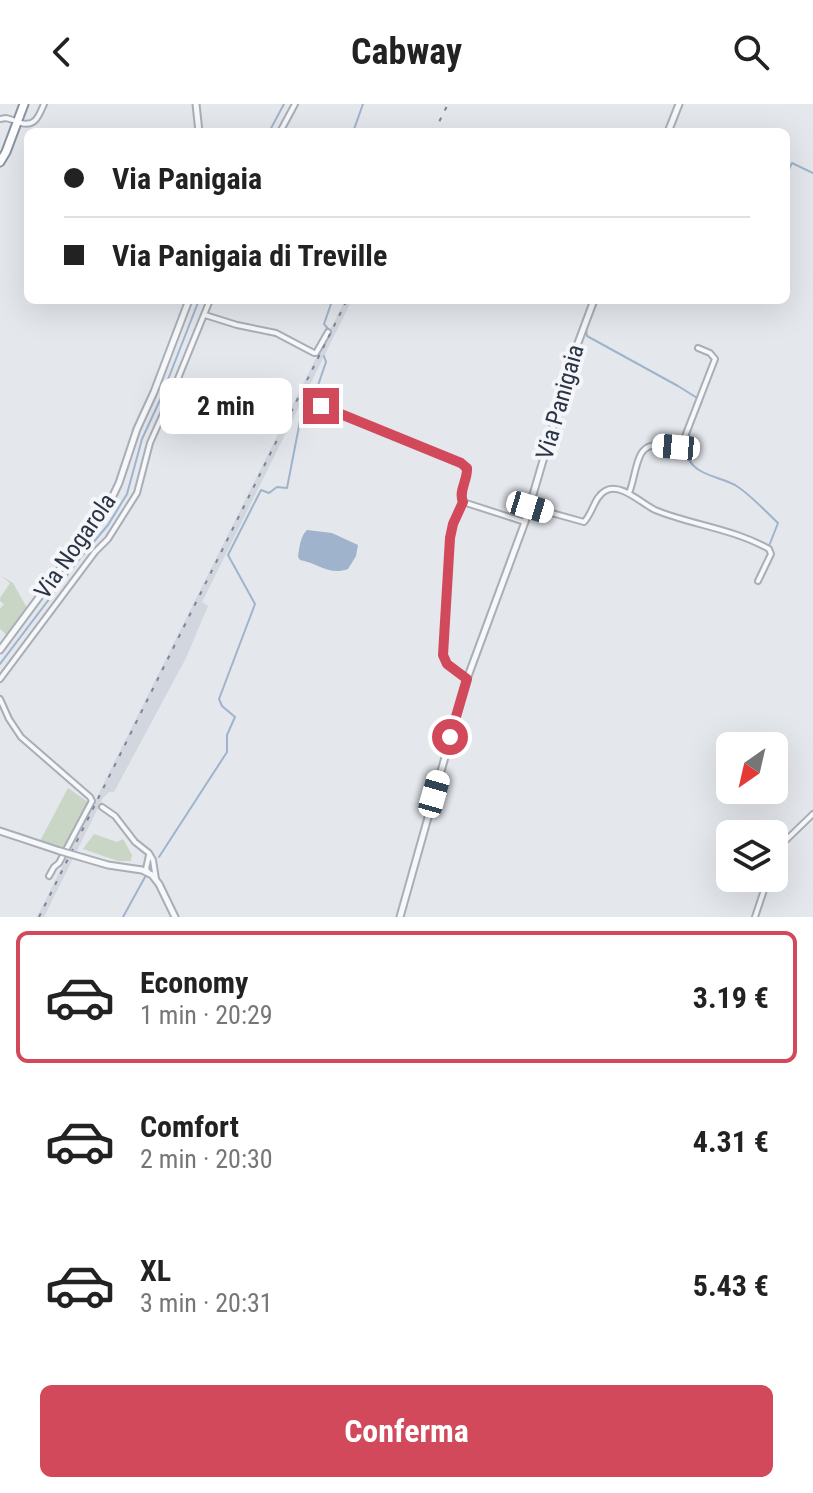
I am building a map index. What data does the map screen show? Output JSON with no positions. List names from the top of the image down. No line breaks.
{"streets":{"street":["Via Panigaia","Via Nogarola"]},"north":"bottom left","page":{"header":"Cabway","banner":["Via Panigaia","Via Panigaia di Treville"],"bubble":"2 min","list":[{"name":"Economy","note":"1 min · 20:29","value":"3.19 €"},{"name":"Comfort","note":"2 min · 20:30","value":"4.31 €"},{"name":"XL","note":"3 min · 20:31","value":"5.43 €"}],"buttons":"Conferma"}}
